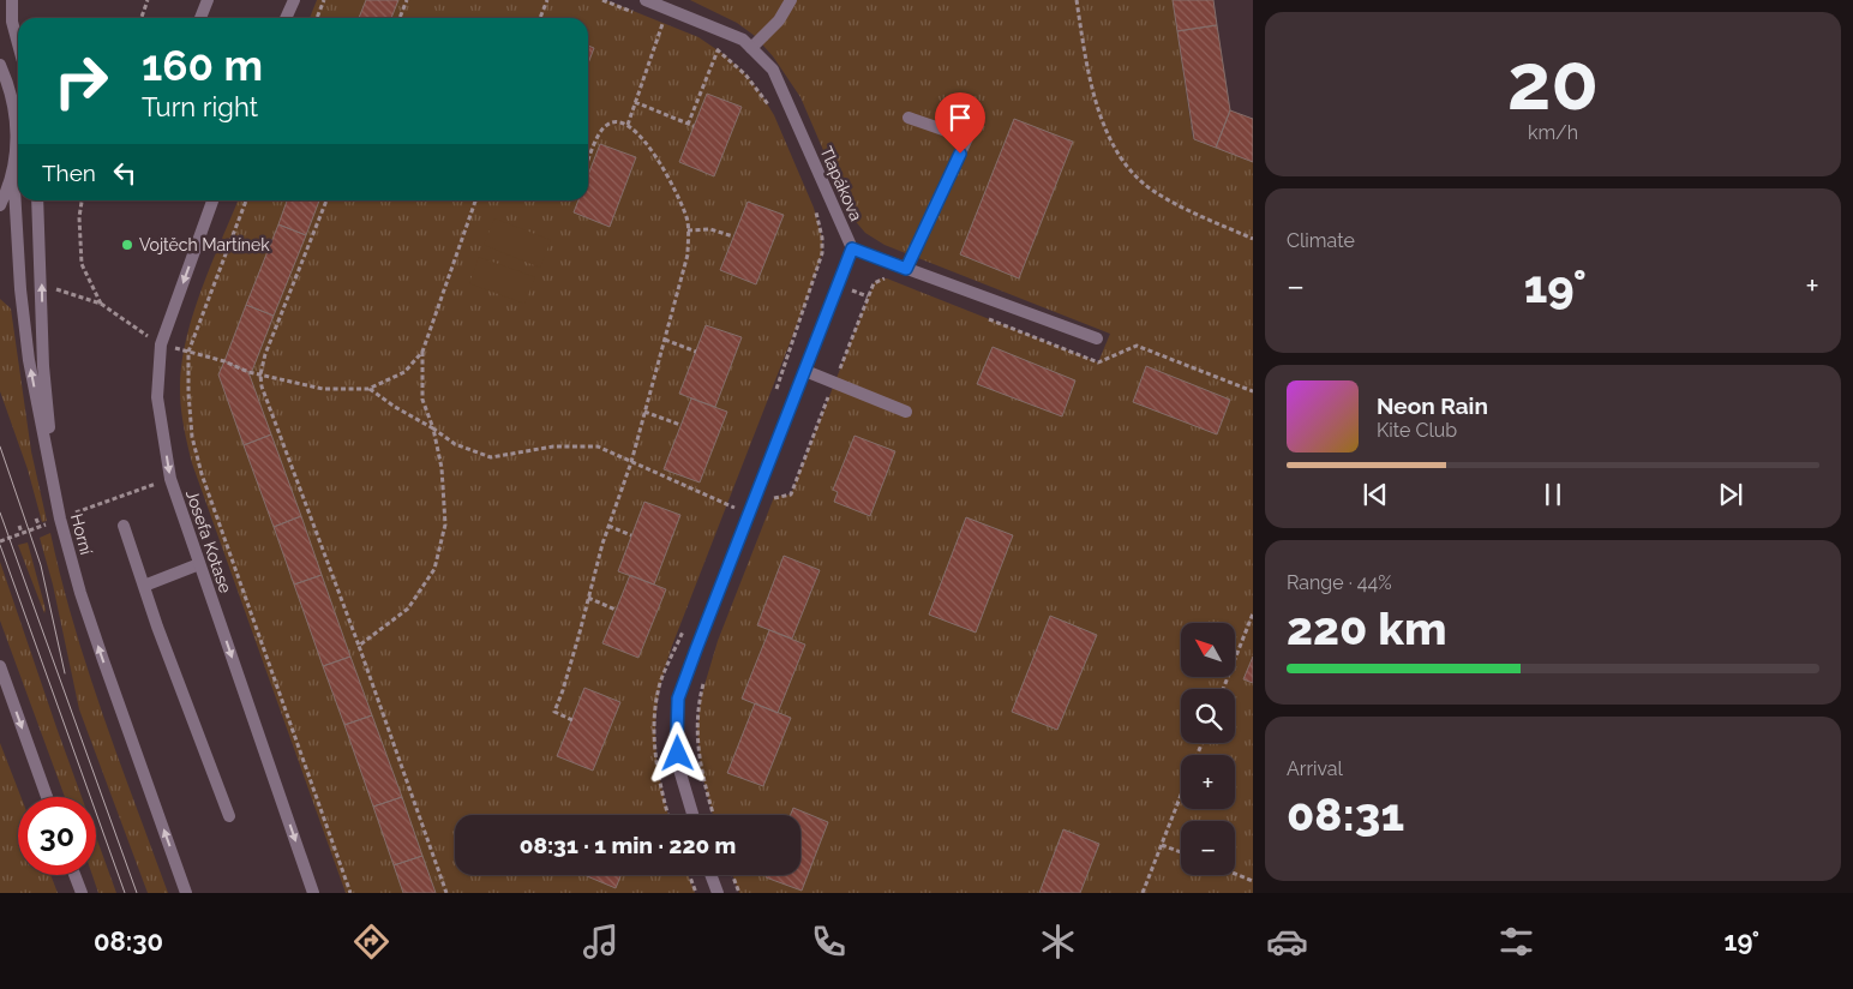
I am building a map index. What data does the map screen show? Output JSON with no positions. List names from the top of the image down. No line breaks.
{"streets":{"street":["Tlapákova","Horní","Josefa Kotase"]},"places":["Vojtěch Martínek"],"north":"top left","page":{"tile":[["20","km/h"],"Climate",["Range · 44%","220 km"],["Arrival","08:31"]],"turn":["160 m","Turn right"],"then":"Then","heat":["−","19°","+"],"song":["Neon Rain","Kite Club"],"map_buttons":["+","−"],"limit":"30","trip":"08:31 · 1 min · 220 m","tabs":["08:30","19°"]}}
